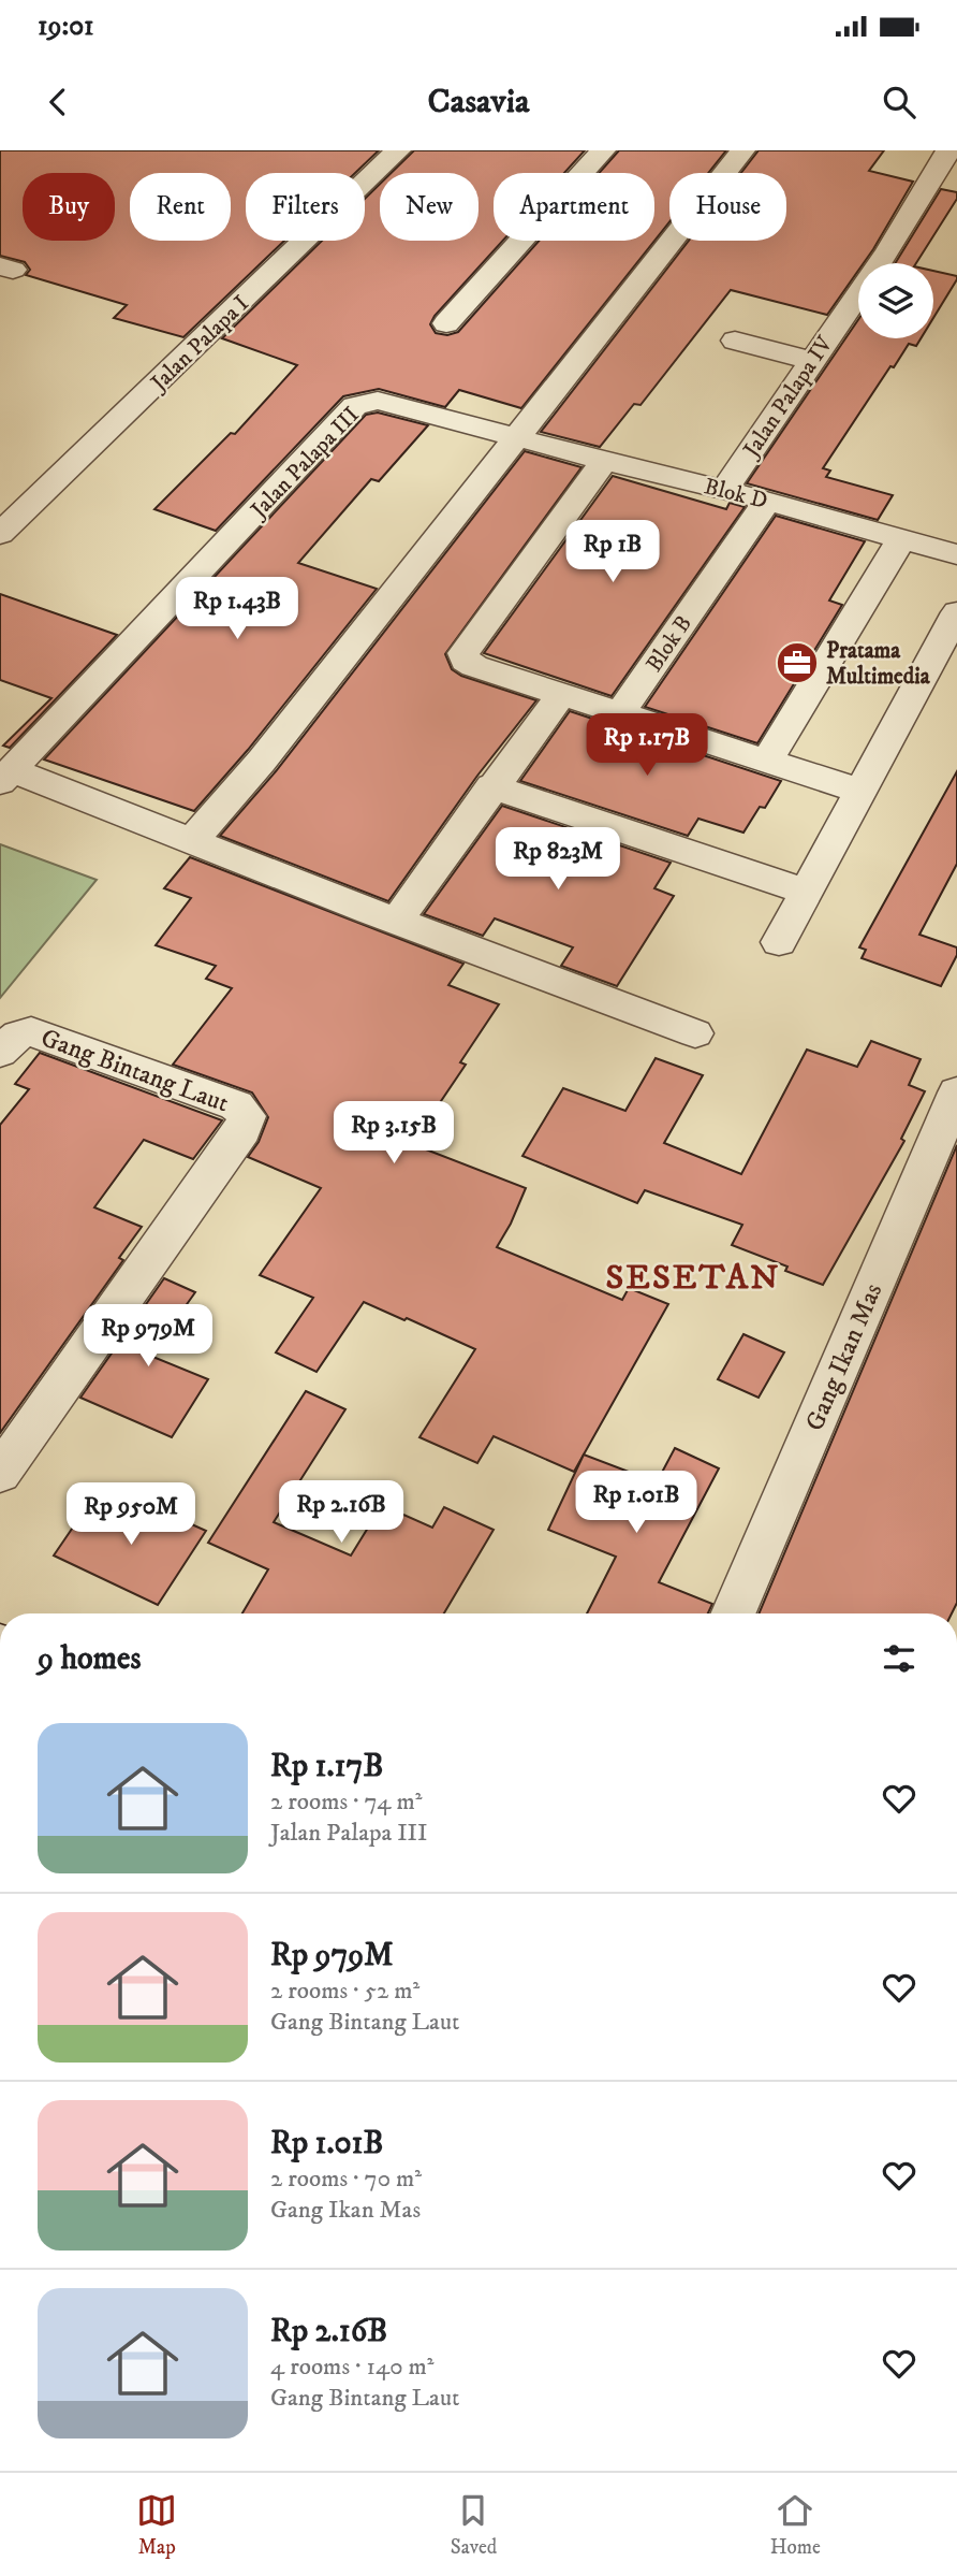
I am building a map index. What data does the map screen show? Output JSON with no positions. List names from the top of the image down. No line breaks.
{"streets":{"street":["Jalan Palapa I","Jalan Palapa IV","Jalan Palapa III","Blok D","Blok B","Gang Bintang Laut","Gang Ikan Mas"]},"crossings":[["Jalan Palapa IV","Blok D"],["Jalan Palapa III","Blok D"],["Blok D","Blok B"]],"districts":["SESETAN"],"places":{"office":["Pratama Multimedia"]},"page":{"status":"19:01","header":"Casavia","chip":["Buy","Rent","Filters","New","Apartment","House"],"price":["Rp 1B","Rp 1.43B","Rp 1.17B","Rp 823M","Rp 3.15B","Rp 979M","Rp 1.01B","Rp 2.16B","Rp 950M"],"heading":"9 homes","list":[{"name":"Rp 1.17B","note":"2 rooms · 74 m² · Jalan Palapa III"},{"name":"Rp 979M","note":"2 rooms · 52 m² · Gang Bintang Laut"},{"name":"Rp 1.01B","note":"2 rooms · 70 m² · Gang Ikan Mas"},{"name":"Rp 2.16B","note":"4 rooms · 140 m² · Gang Bintang Laut"}],"tabs":["Map","Saved","Home"]}}
